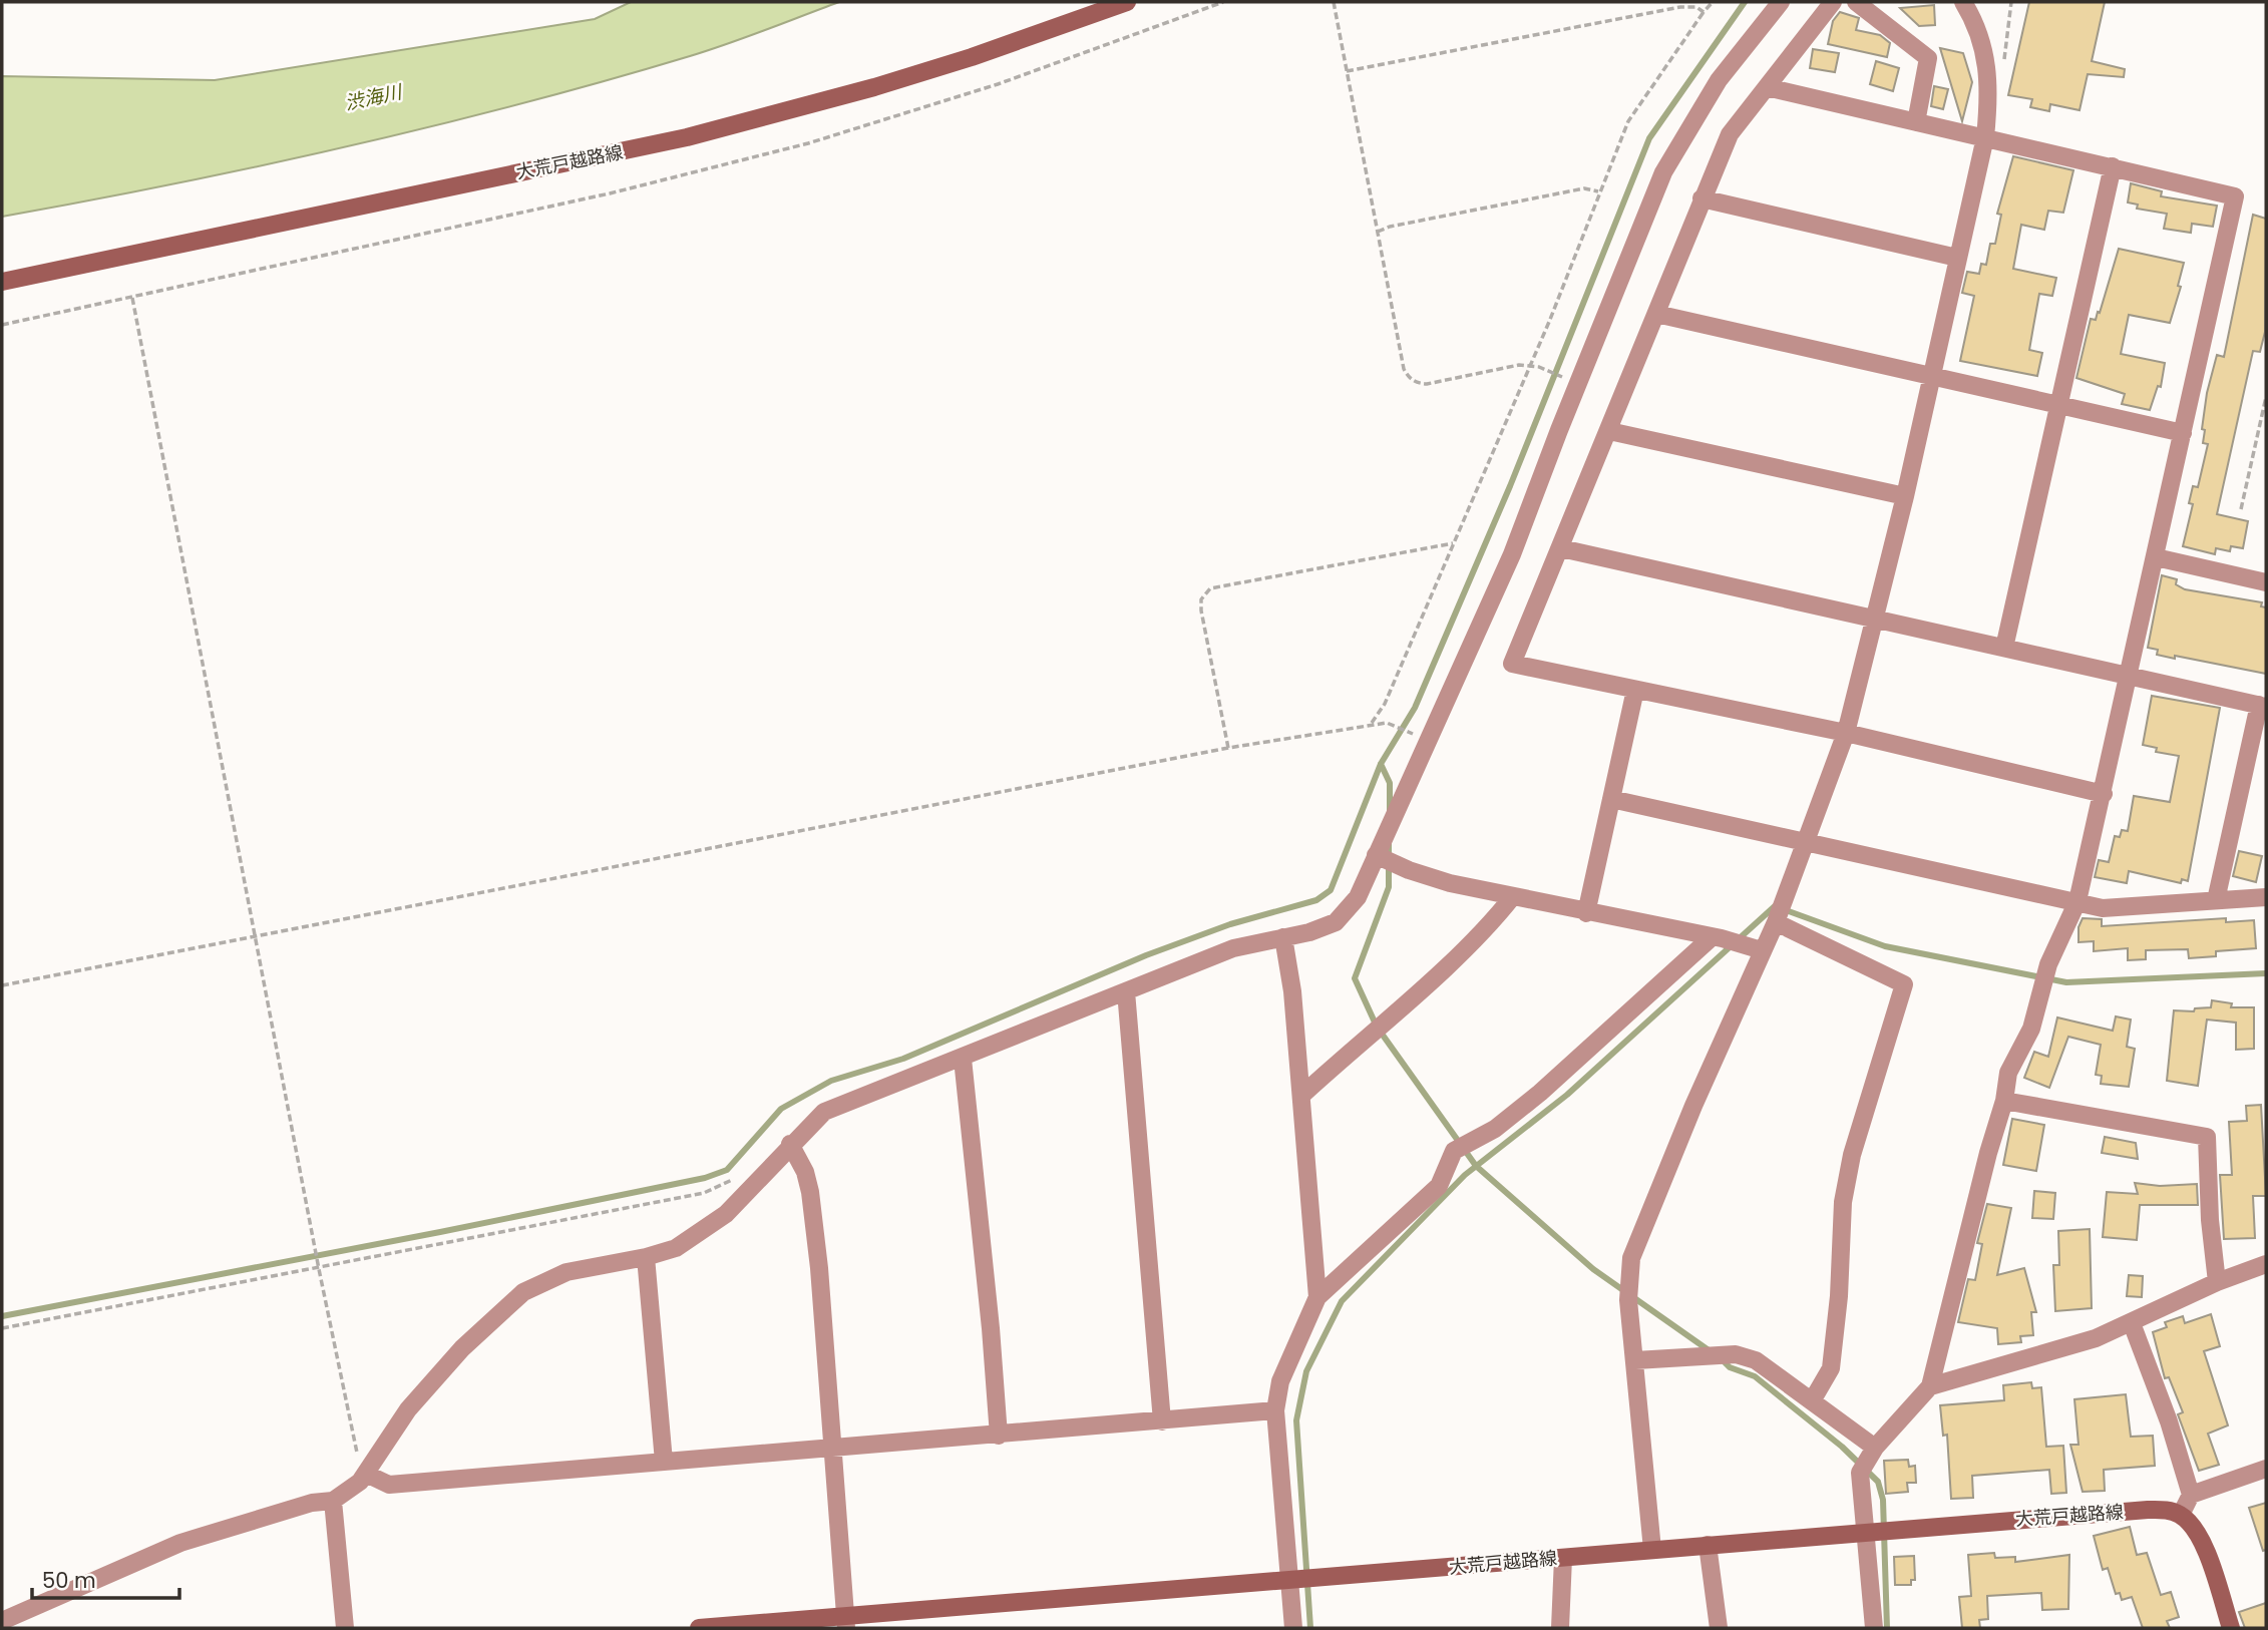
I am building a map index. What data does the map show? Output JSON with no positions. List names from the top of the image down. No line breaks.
{"streets":{"main road":["大荒戸越路線"]},"water":["渋海川"],"scale_bar":"50 m"}
